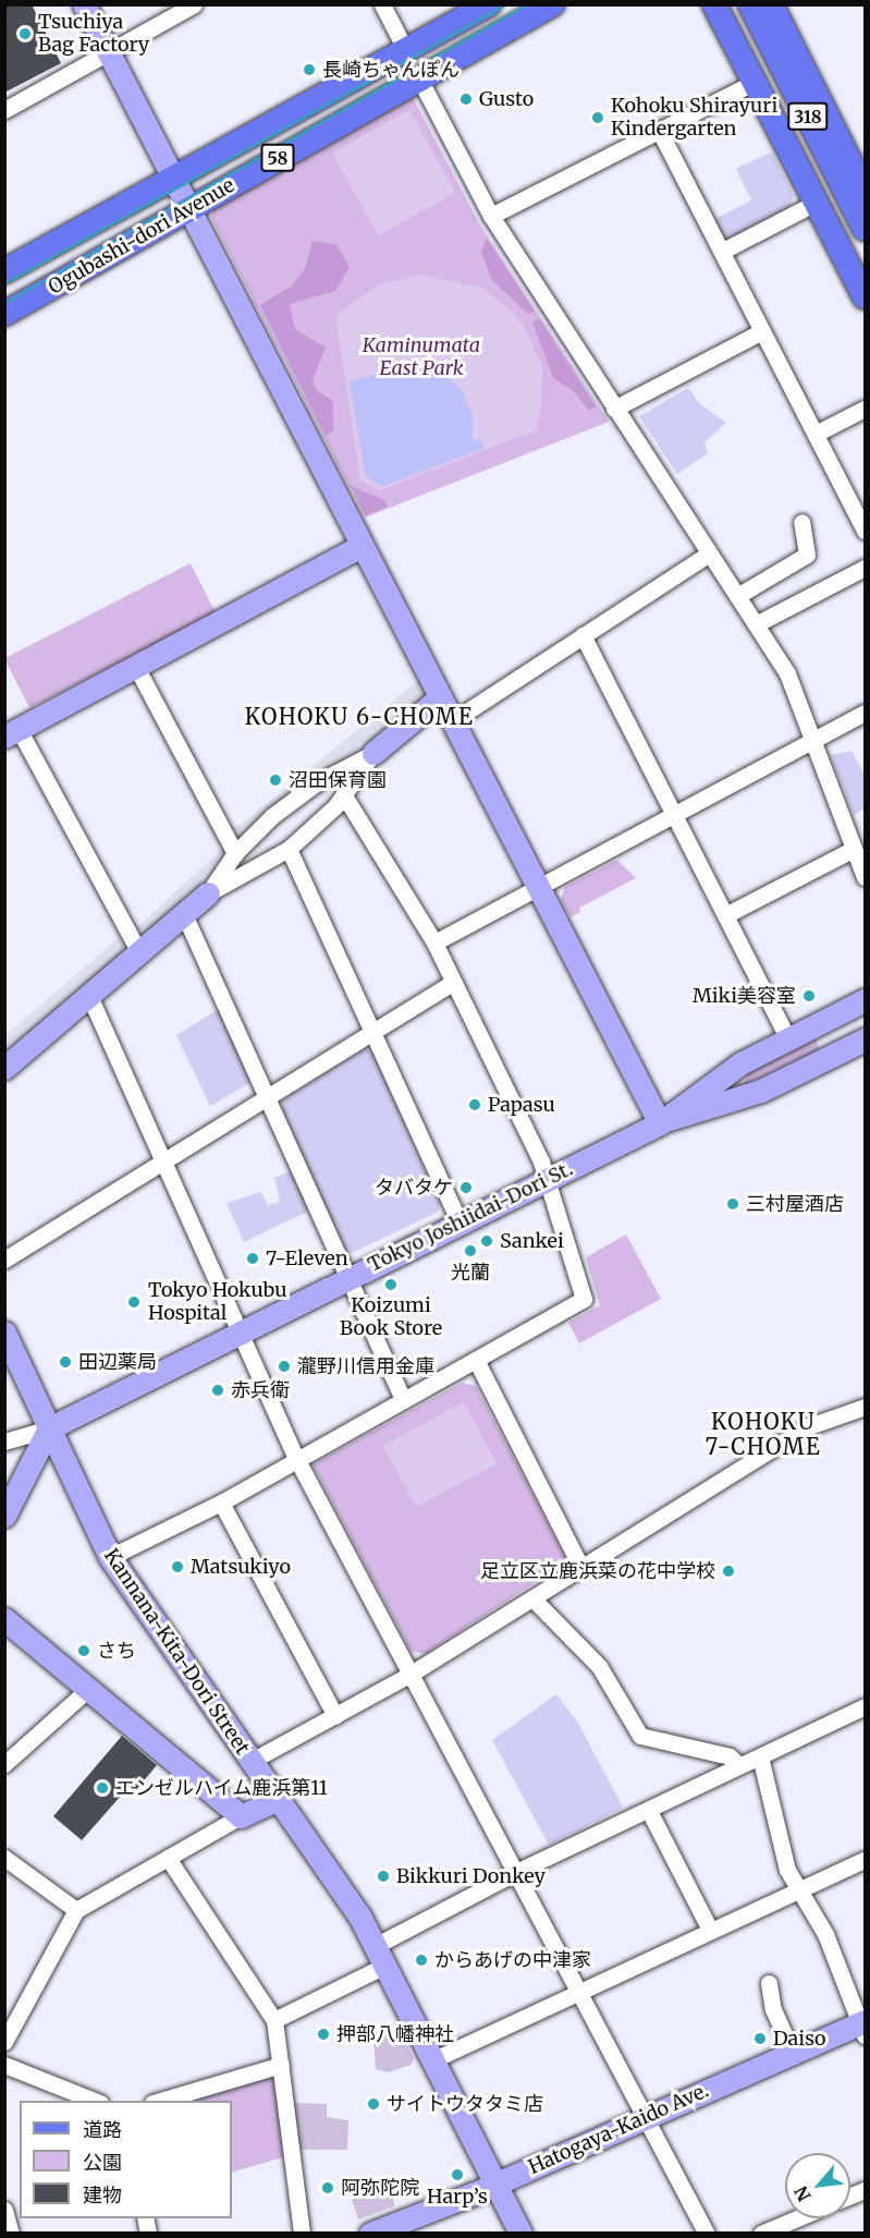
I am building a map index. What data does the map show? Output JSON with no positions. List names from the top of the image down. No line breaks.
{"streets":{"main road":["318","58","Ogubashi-dori Avenue"],"street":["Tokyo Joshiidai-Dori St.","Kannana-Kita-Dori Street","Hatogaya-Kaido Ave."]},"crossings":[["Tokyo Joshiidai-Dori St.","Kannana-Kita-Dori Street"],["Kannana-Kita-Dori Street","Hatogaya-Kaido Ave."]],"districts":["KOHOKU 6-CHOME","KOHOKU 7-CHOME"],"parks":["Kaminumata East Park"],"places":["Tsuchiya Bag Factory","長崎ちゃんぽん","Gusto","Kohoku Shirayuri Kindergarten","沼田保育園","Miki美容室","Papasu","タバタケ","三村屋酒店","Sankei","光蘭","7-Eleven","Koizumi Book Store","Tokyo Hokubu Hospital","田辺薬局","瀧野川信用金庫","赤兵衛","Matsukiyo","足立区立鹿浜菜の花中学校","さち","エンゼルハイム鹿浜第11","Bikkuri Donkey","からあげの中津家","押部八幡神社","Daiso","サイトウタタミ店","Harp’s","阿弥陀院"],"legend":["道路","公園","建物"],"north":"bottom left"}
